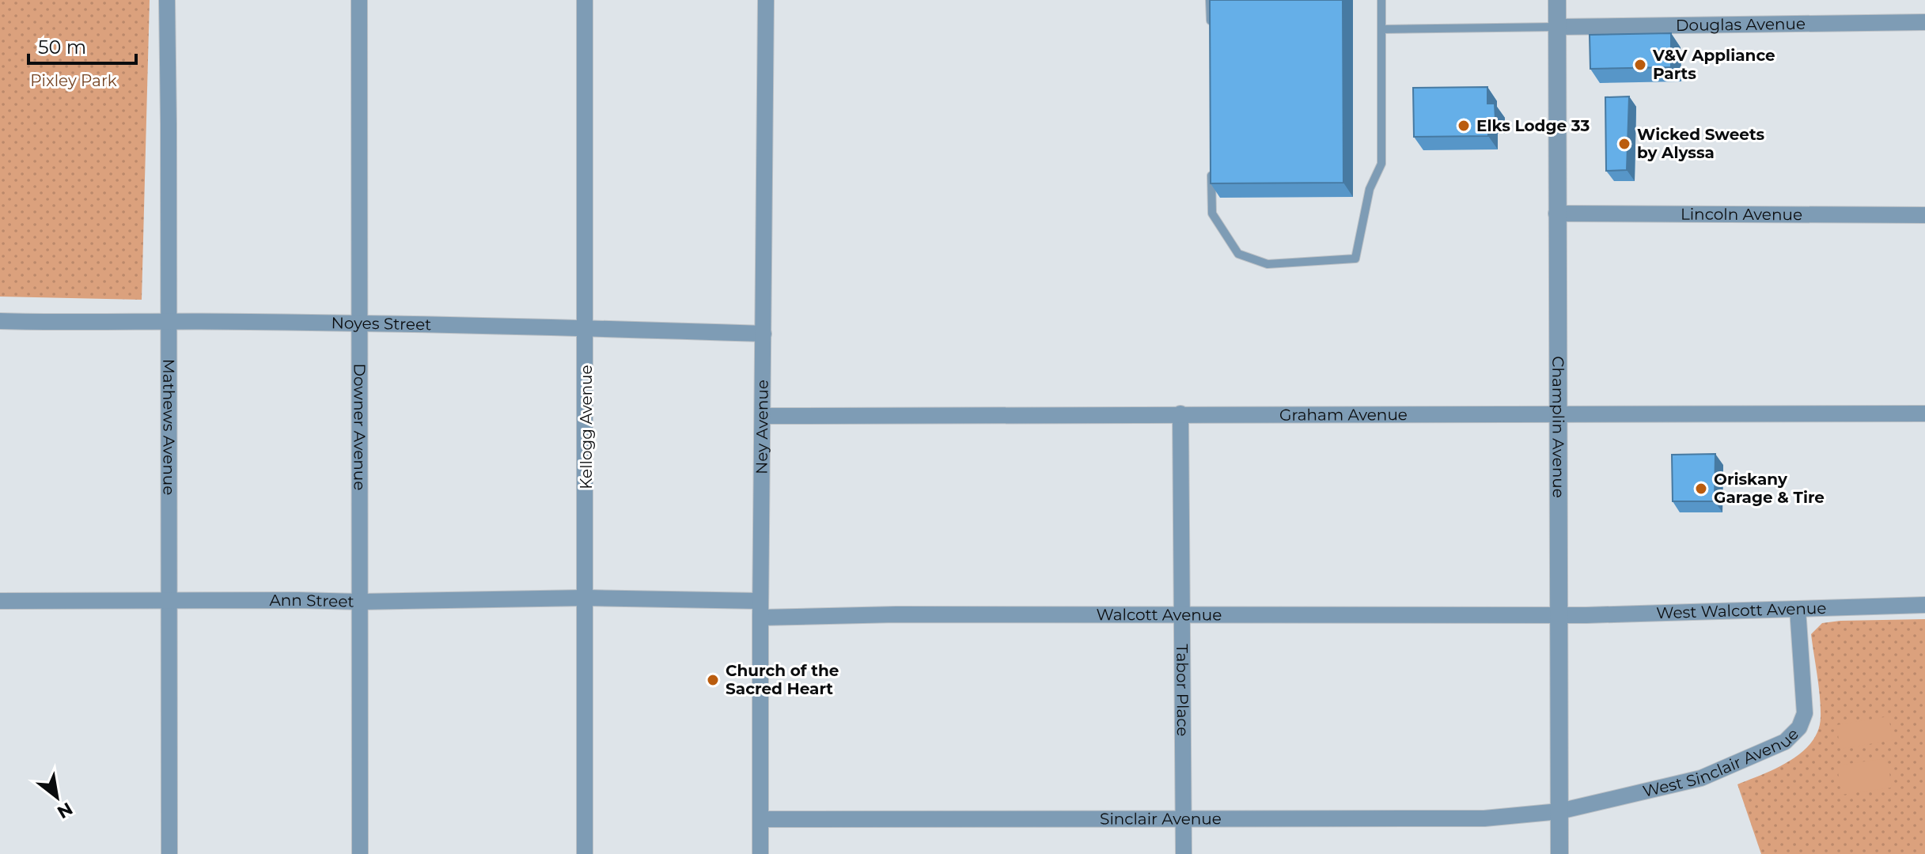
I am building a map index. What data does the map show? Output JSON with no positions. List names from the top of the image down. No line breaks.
{"streets":{"street":["Douglas Avenue","Lincoln Avenue","Noyes Street","Graham Avenue","Mathews Avenue","Downer Avenue","Kellogg Avenue","Ney Avenue","Champlin Avenue","Ann Street","West Walcott Avenue","Walcott Avenue","Tabor Place","West Sinclair Avenue","Sinclair Avenue"]},"crossings":[["Douglas Avenue","Champlin Avenue"],["Lincoln Avenue","Champlin Avenue"],["Noyes Street","Mathews Avenue"],["Noyes Street","Downer Avenue"],["Noyes Street","Kellogg Avenue"],["Noyes Street","Ney Avenue"],["Graham Avenue","Ney Avenue"],["Graham Avenue","Champlin Avenue"],["Graham Avenue","Tabor Place"],["Mathews Avenue","Ann Street"],["Downer Avenue","Ann Street"],["Kellogg Avenue","Ann Street"],["Ney Avenue","Walcott Avenue"],["Ney Avenue","Sinclair Avenue"],["Champlin Avenue","West Walcott Avenue"],["Champlin Avenue","Walcott Avenue"],["Champlin Avenue","West Sinclair Avenue"],["Champlin Avenue","Sinclair Avenue"],["Ann Street","Walcott Avenue"],["West Walcott Avenue","Walcott Avenue"],["West Walcott Avenue","West Sinclair Avenue"],["Walcott Avenue","Tabor Place"],["Tabor Place","Sinclair Avenue"],["West Sinclair Avenue","Sinclair Avenue"]],"parks":["Pixley Park"],"places":["V&V Appliance Parts","Elks Lodge 33","Wicked Sweets by Alyssa","Oriskany Garage & Tire","Church of the Sacred Heart"],"scale_bar":"50 m","north":"bottom right"}
